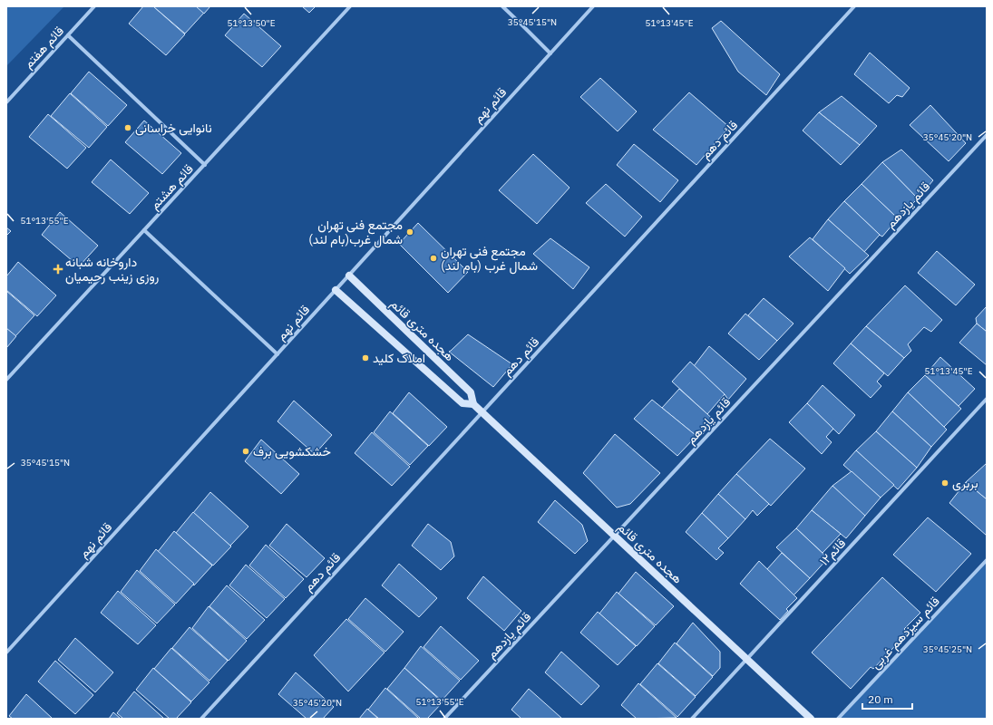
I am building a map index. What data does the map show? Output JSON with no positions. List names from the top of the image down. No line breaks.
{"streets":{"street":["قائم هفتم","قائم نهم","قائم دهم","قائم هشتم","قائم یازدهم","هجده متری قائم","قائم۱۲","قائم سیزدهم غربی"]},"crossings":[["قائم نهم","هجده متری قائم"],["قائم دهم","هجده متری قائم"],["قائم یازدهم","هجده متری قائم"],["هجده متری قائم","قائم۱۲"]],"places":{"other":["نانوایی خراسانی","مجتمع فنی تهران شمال غرب(بام لند)","مجتمع فنی تهران شمال غرب (بام لند)","املاک کلید","خشکشویی برف","بربری"],"health":["داروخانه شبانه روزی زینب رحیمیان"]},"scale_bar":"20 m","coordinates":["35°45'15\"N","51°13'50\"E","51°13'45\"E","35°45'20\"N","51°13'55\"E","35°45'25\"N"]}
